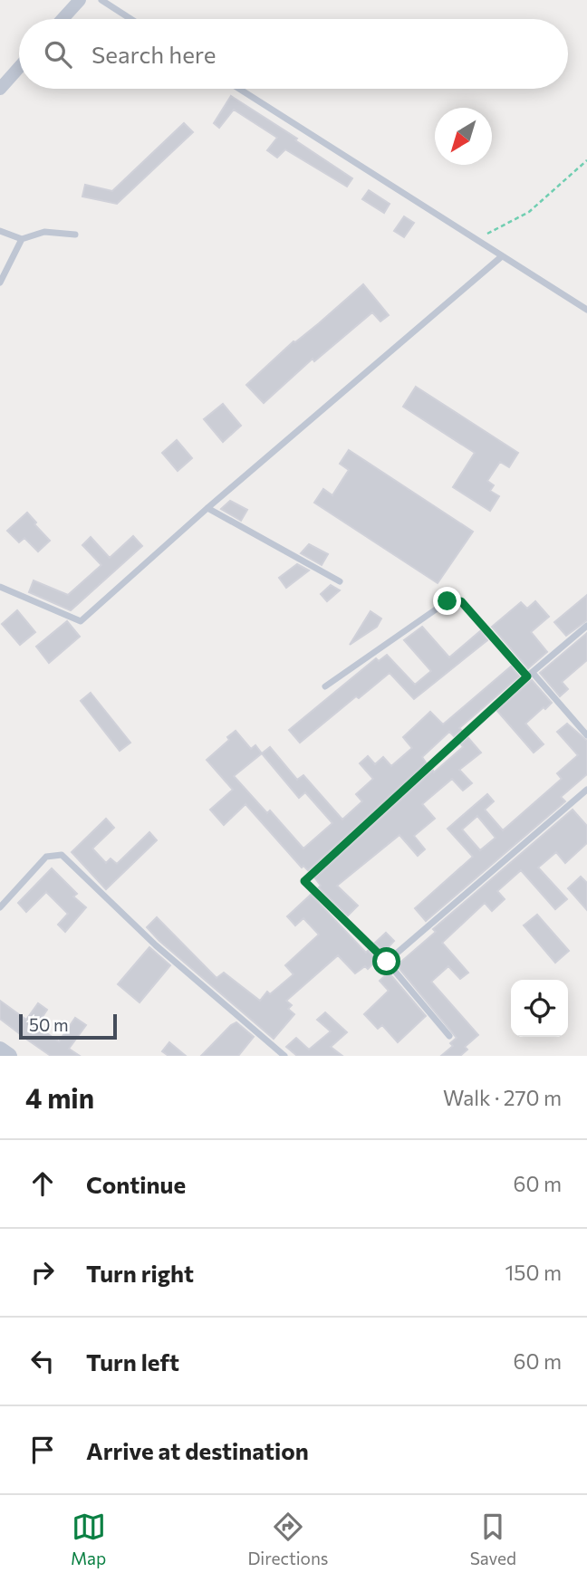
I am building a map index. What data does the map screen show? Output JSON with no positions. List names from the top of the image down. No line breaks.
{"scale_bar":"50 m","north":"bottom left","page":{"search":"Search here","scale":"50 m","heading":["4 min","Walk · 270 m"],"list":[["Continue","60 m"],["Turn right","150 m"],["Turn left","60 m"],"Arrive at destination"],"nav":["Map","Directions","Saved"]}}
